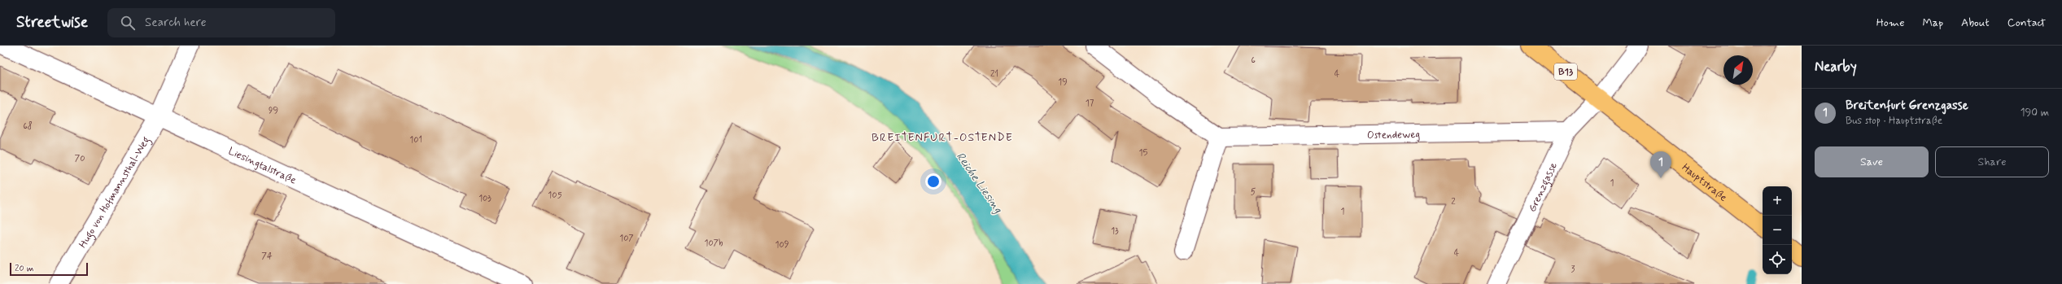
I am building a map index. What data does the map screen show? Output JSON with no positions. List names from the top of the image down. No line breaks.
{"streets":{"main road":["B13","Hauptstraße"],"street":["Ostendeweg","Liesingtalstraße","Grenzgasse","Hugo von Hofmannsthal-Weg"]},"crossings":[["Ostendeweg","Grenzgasse"],["Liesingtalstraße","Hugo von Hofmannsthal-Weg"],["Hauptstraße","Grenzgasse"]],"districts":["BREITENFURT-OSTENDE"],"water":["Reiche Liesing"],"house_numbers":["6","21","4","19","17","99","68","101","15","70","1","5","105","103","2","1","13","107","107b","109","4","74","3"],"scale_bar":"20 m","north":"top right","page":{"header":"Streetwise","search":"Search here","nav":["Home","Map","About","Contact"],"heading":"Nearby","list":[{"mark":"1","name":"Breitenfurt Grenzgasse","note":"Bus stop · Hauptstraße","value":"190 m"}],"buttons":["Save","Share"],"pins":"1","map_buttons":["+","−"],"scale":"20 m"}}
